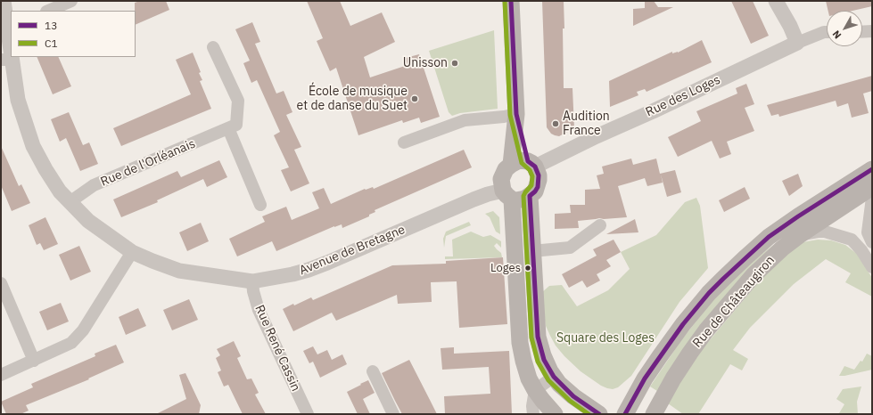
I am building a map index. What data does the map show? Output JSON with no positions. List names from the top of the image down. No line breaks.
{"streets":{"main road":["Rue de Châteaugiron"],"street":["Rue des Loges","Rue de l'Orléanais","Avenue de Bretagne","Rue René Cassin"]},"crossings":[["Rue des Loges","Avenue de Bretagne"],["Rue de l'Orléanais","Avenue de Bretagne"],["Avenue de Bretagne","Rue René Cassin"]],"parks":["Square des Loges"],"places":["Unisson","École de musique et de danse du Suet","Audition France","Loges"],"lines":["transit line 13","transit line C1"],"legend":["13","C1"],"north":"bottom left"}
